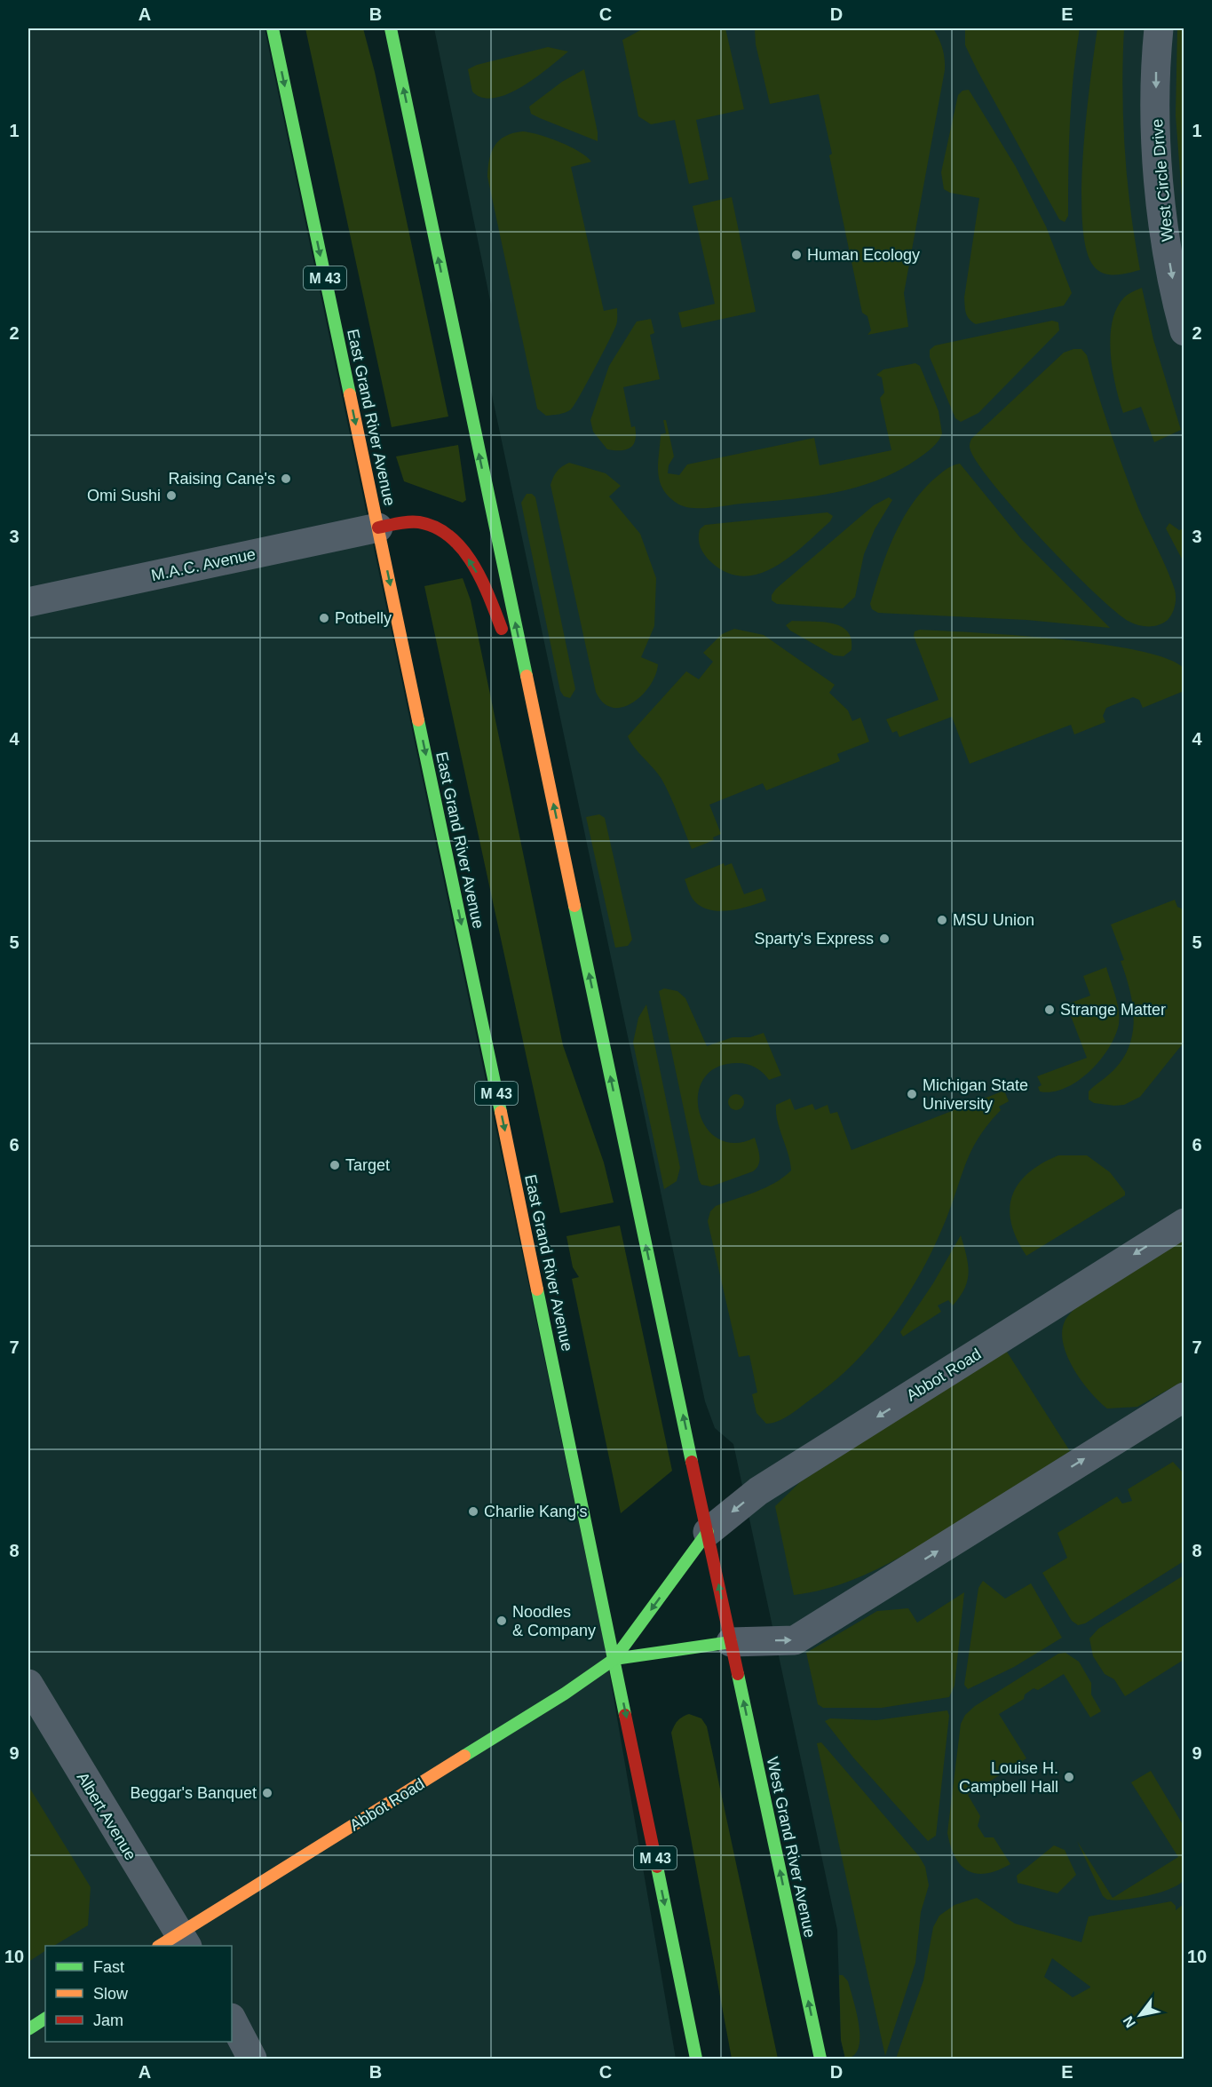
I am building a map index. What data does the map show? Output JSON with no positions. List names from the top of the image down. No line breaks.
{"streets":{"main road":["M 43","East Grand River Avenue","Abbot Road","West Grand River Avenue"],"street":["West Circle Drive","M.A.C. Avenue","Albert Avenue"]},"crossings":[["M 43","East Grand River Avenue"],["M 43","Abbot Road"],["East Grand River Avenue","M.A.C. Avenue"],["East Grand River Avenue","Abbot Road"],["Abbot Road","Albert Avenue"]],"one_way":["West Circle Drive","East Grand River Avenue","Abbot Road","West Grand River Avenue"],"places":["Human Ecology","Raising Cane's","Omi Sushi","Potbelly","MSU Union","Sparty's Express","Strange Matter","Michigan State University","Target","Charlie Kang's","Noodles & Company","Louise H. Campbell Hall","Beggar's Banquet"],"legend":["Fast","Slow","Jam"],"north":"bottom left","grid":{"columns":["A","B","C","D","E"],"rows":["1","2","3","4","5","6","7","8","9","10"]}}
